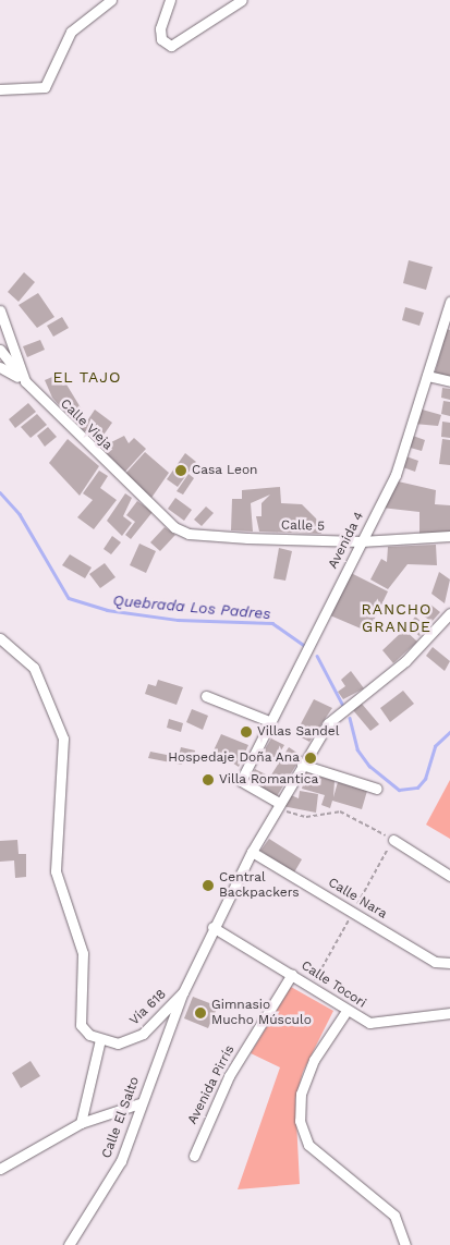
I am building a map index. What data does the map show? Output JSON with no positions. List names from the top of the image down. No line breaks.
{"streets":{"street":["Calle Vieja","Calle 5","Avenida 4","Calle Nara","Calle Tocori","Vía 618","Avenida Pirrís","Calle El Salto"]},"crossings":[["Calle Vieja","Calle 5"],["Calle 5","Avenida 4"],["Avenida 4","Vía 618"],["Calle Nara","Vía 618"],["Calle Tocori","Vía 618"],["Calle Tocori","Avenida Pirrís"],["Vía 618","Calle El Salto"]],"districts":["EL TAJO","RANCHO GRANDE"],"water":["Quebrada Los Padres"],"places":["Casa Leon","Villas Sandel","Hospedaje Doña Ana","Villa Romantica","Central Backpackers","Gimnasio Mucho Músculo"]}
